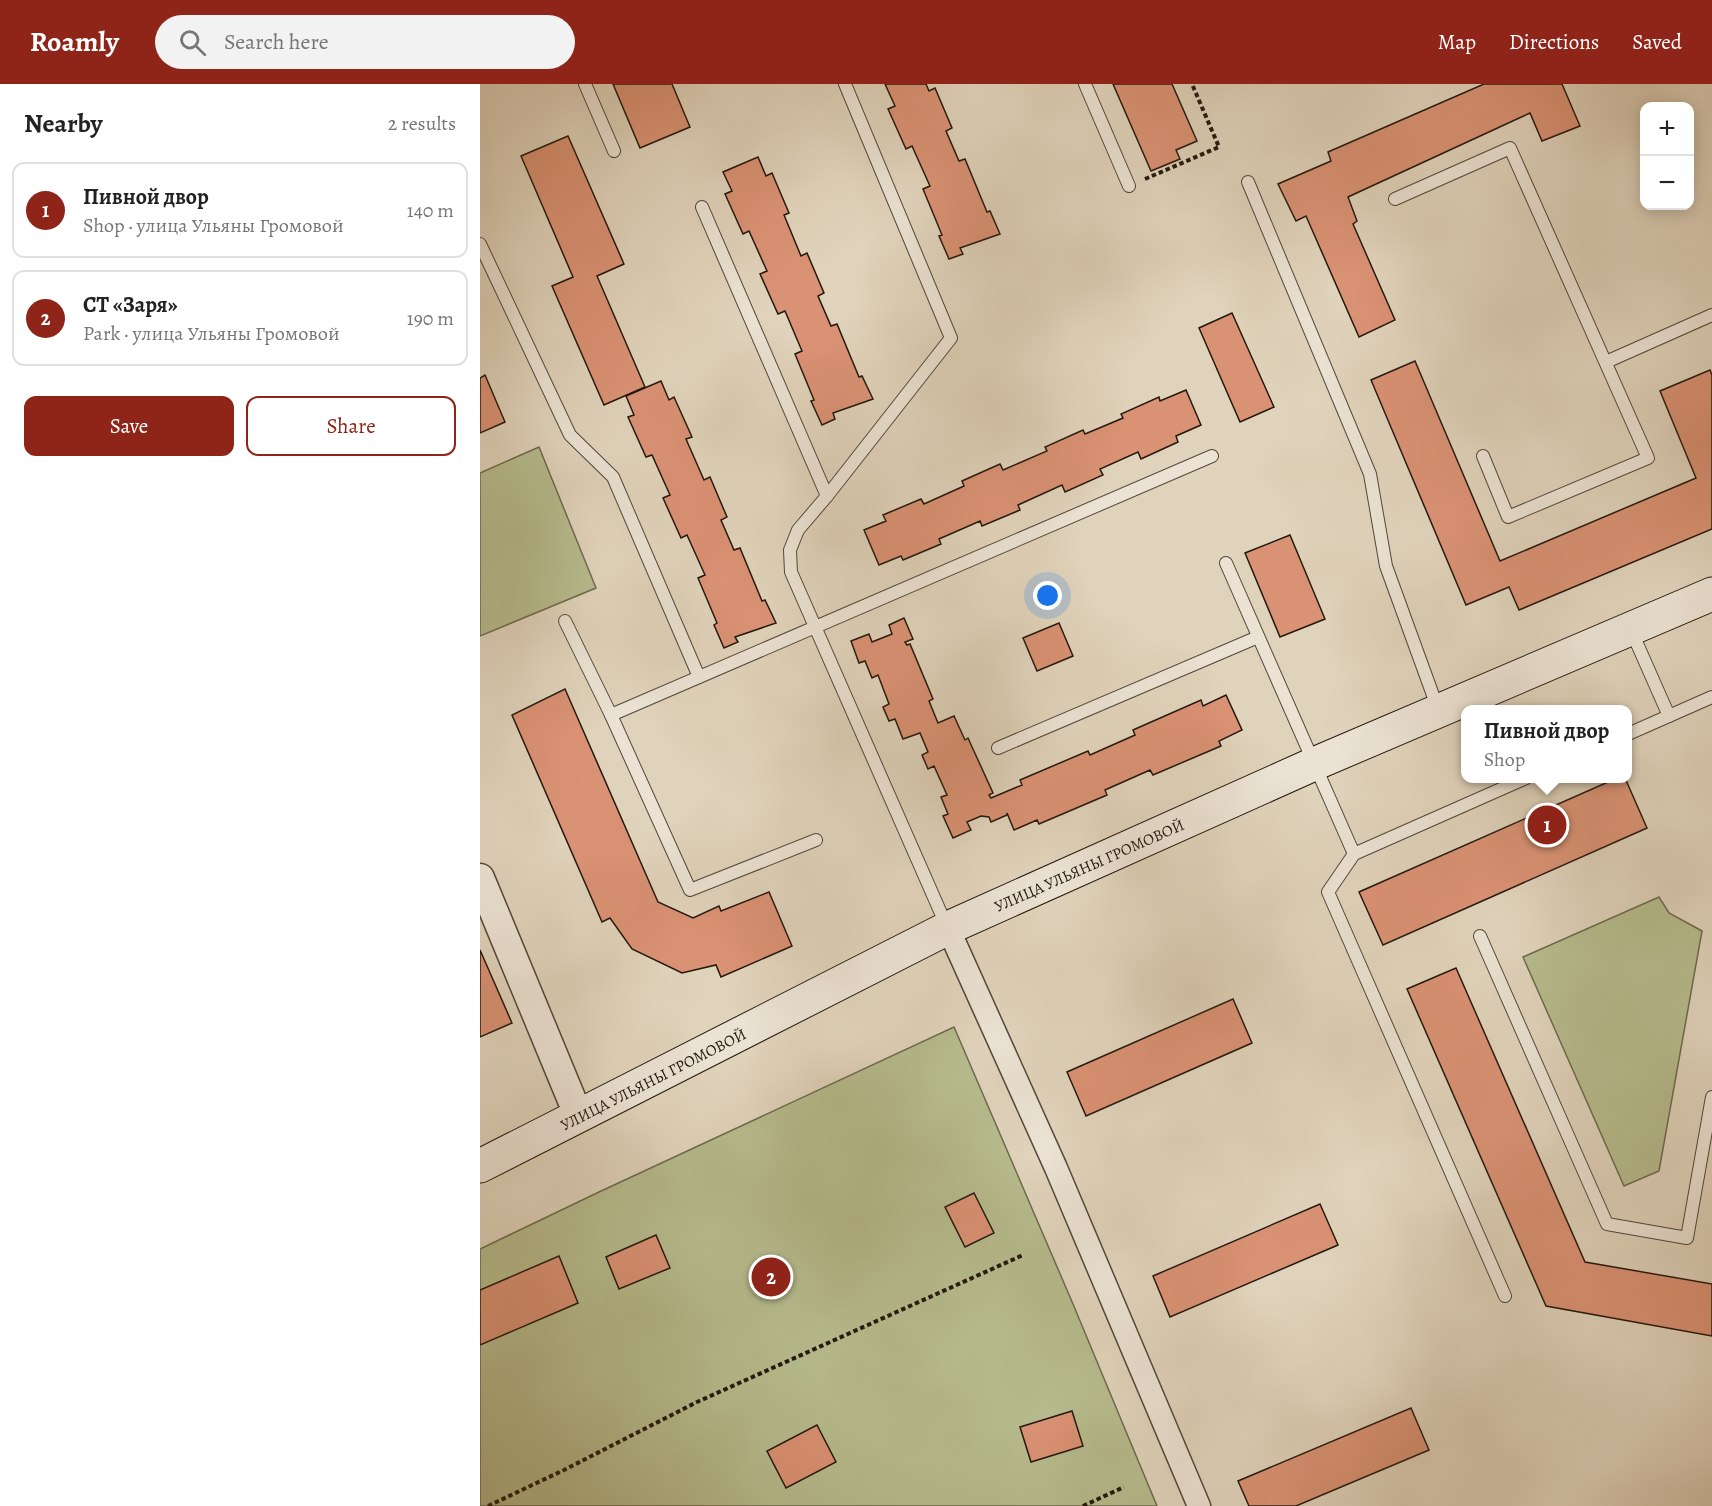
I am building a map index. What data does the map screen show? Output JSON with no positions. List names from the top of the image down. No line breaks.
{"streets":{"main road":["УЛИЦА УЛЬЯНЫ ГРОМОВОЙ"]},"page":{"header":"Roamly","search":"Search here","nav":["Map","Directions","Saved"],"heading":["Nearby","2 results"],"map_buttons":["+","−"],"list":[{"mark":"1","name":"Пивной двор","note":"Shop · улица Ульяны Громовой","value":"140 m"},{"mark":"2","name":"СТ «Заря»","note":"Park · улица Ульяны Громовой","value":"190 m"}],"buttons":["Save","Share"],"popup":["Пивной двор","Shop"],"pins":["1","2"]}}
